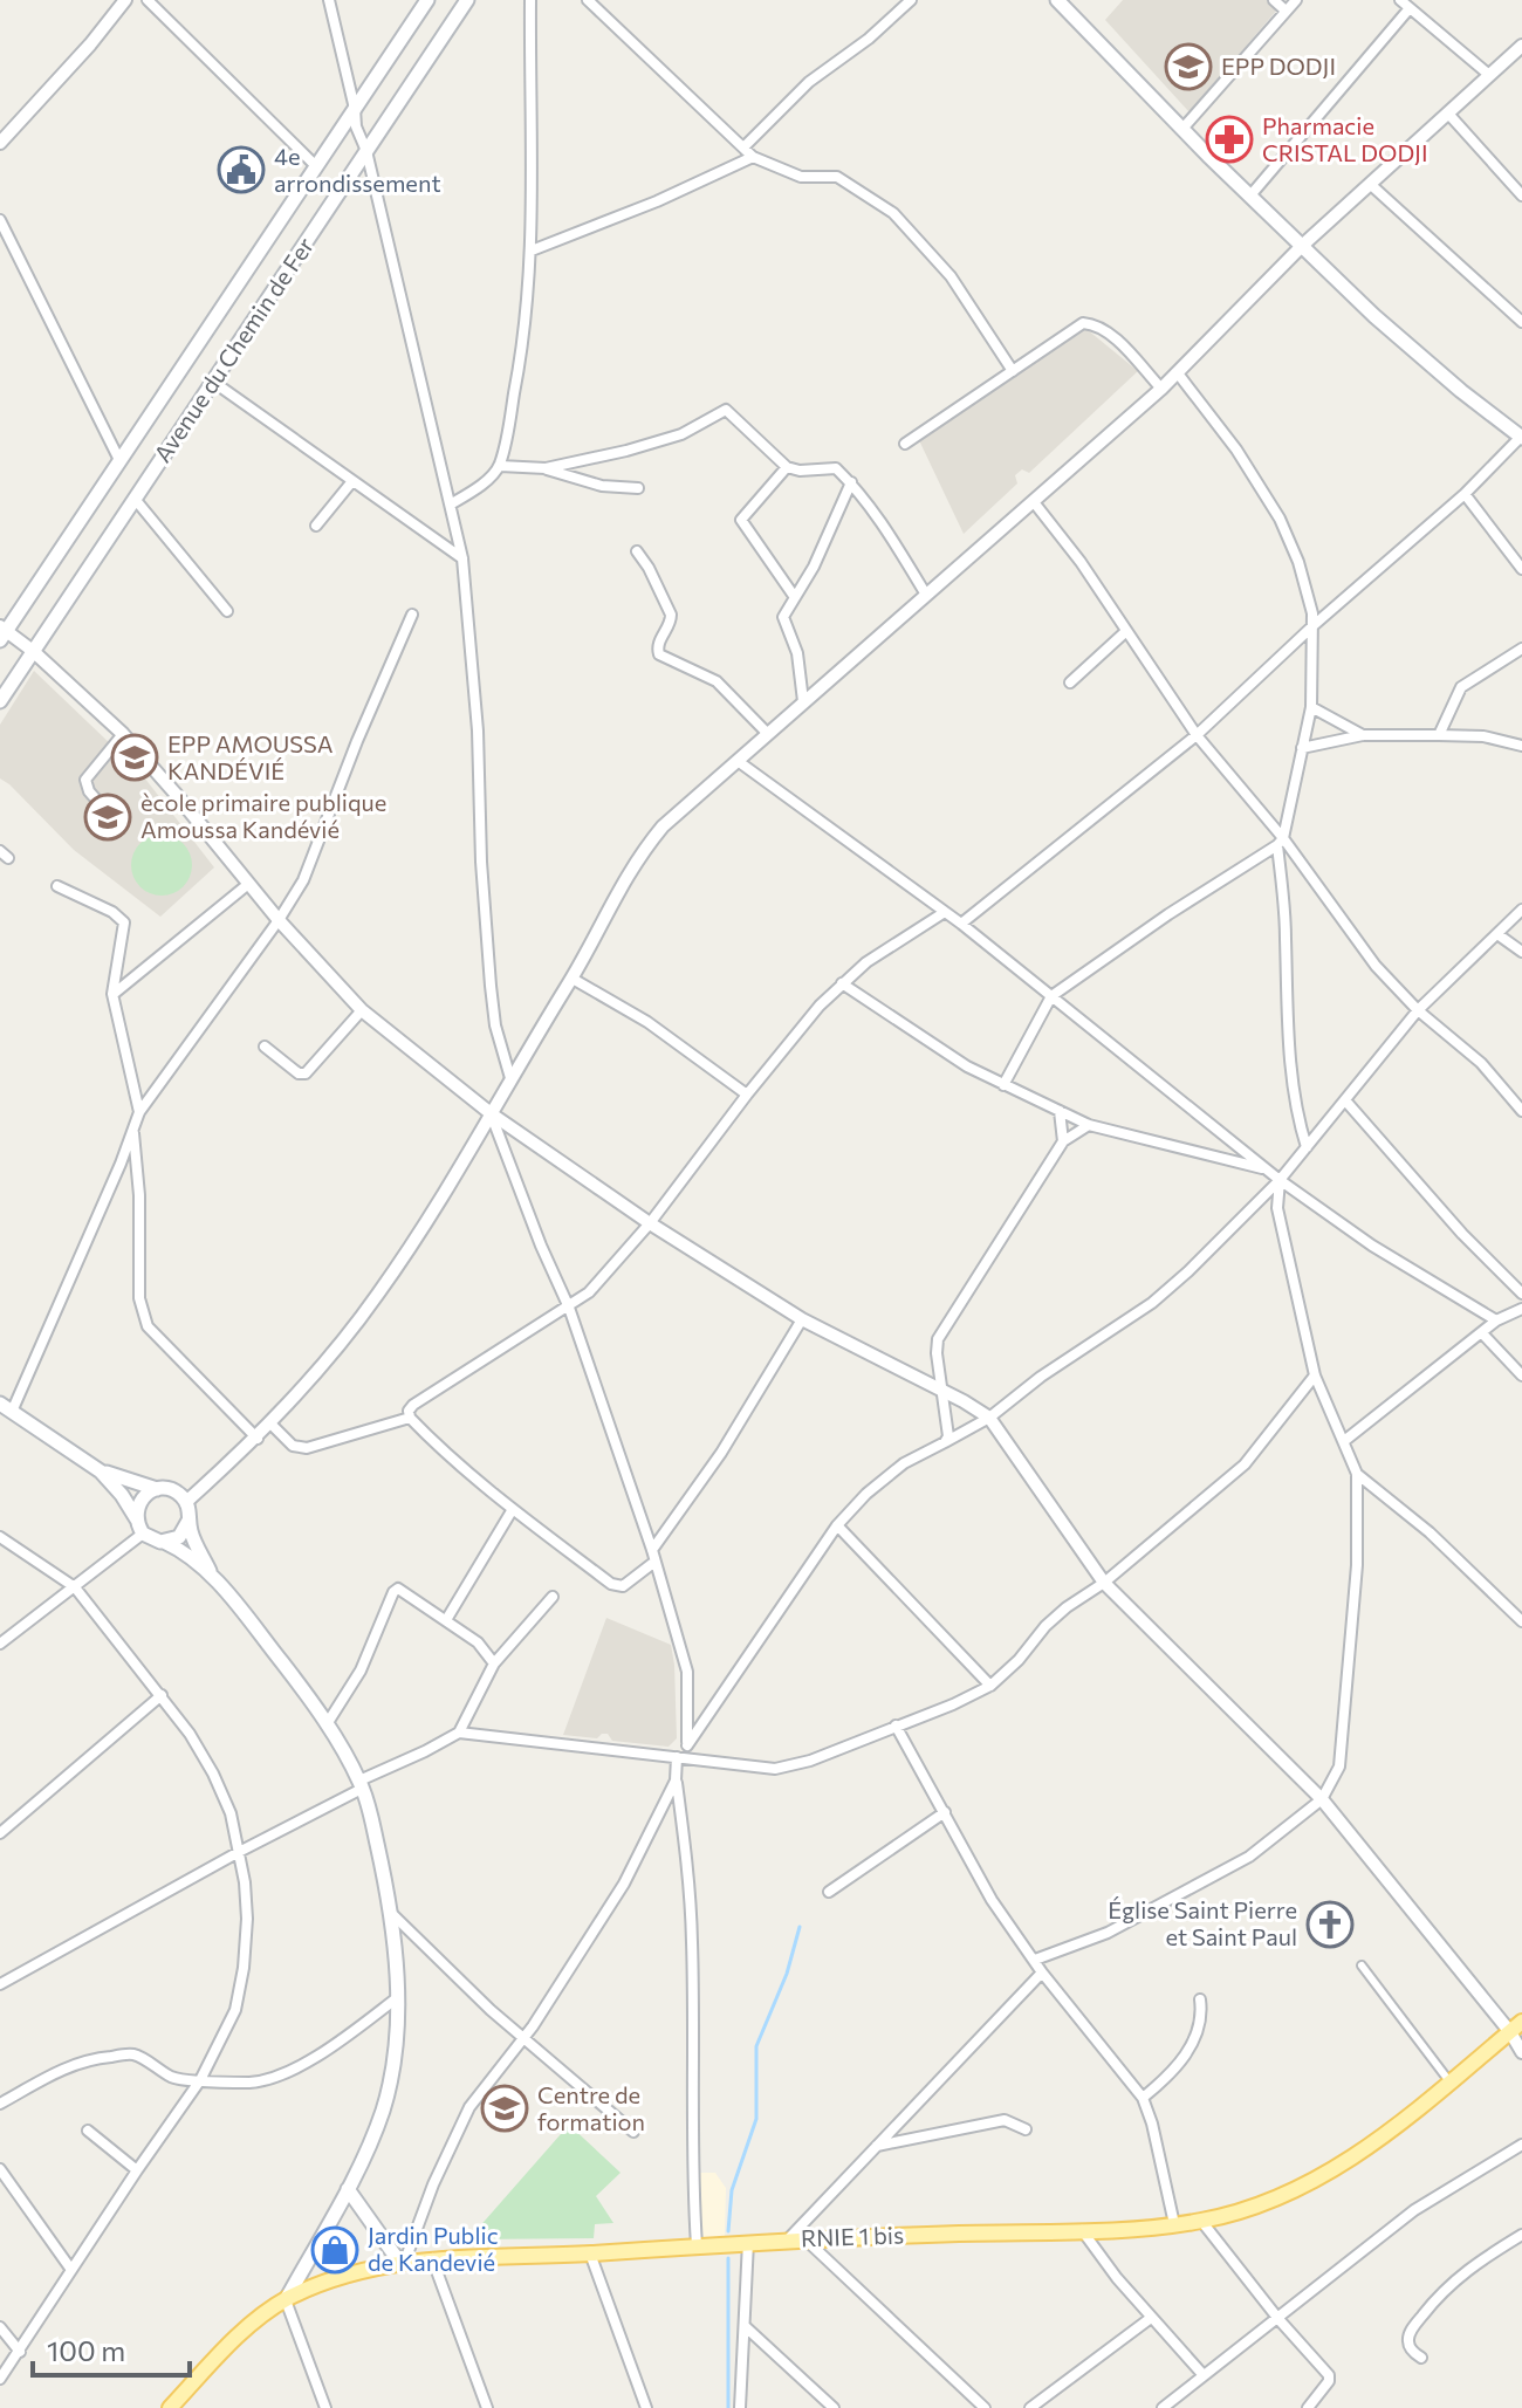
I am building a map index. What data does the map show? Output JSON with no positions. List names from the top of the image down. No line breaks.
{"streets":{"main road":["Avenue du Chemin de Fer","RNIE 1 bis"]},"places":{"school or university":["EPP DODJI","EPP AMOUSSA KANDÉVIÉ","ècole primaire publique Amoussa Kandévié","Centre de formation"],"pharmacy":["Pharmacie CRISTAL DODJI"],"public building":["4e arrondissement"],"church":["Église Saint Pierre et Saint Paul"],"shop":["Jardin Public de Kandevié"]},"scale_bar":"100 m"}
